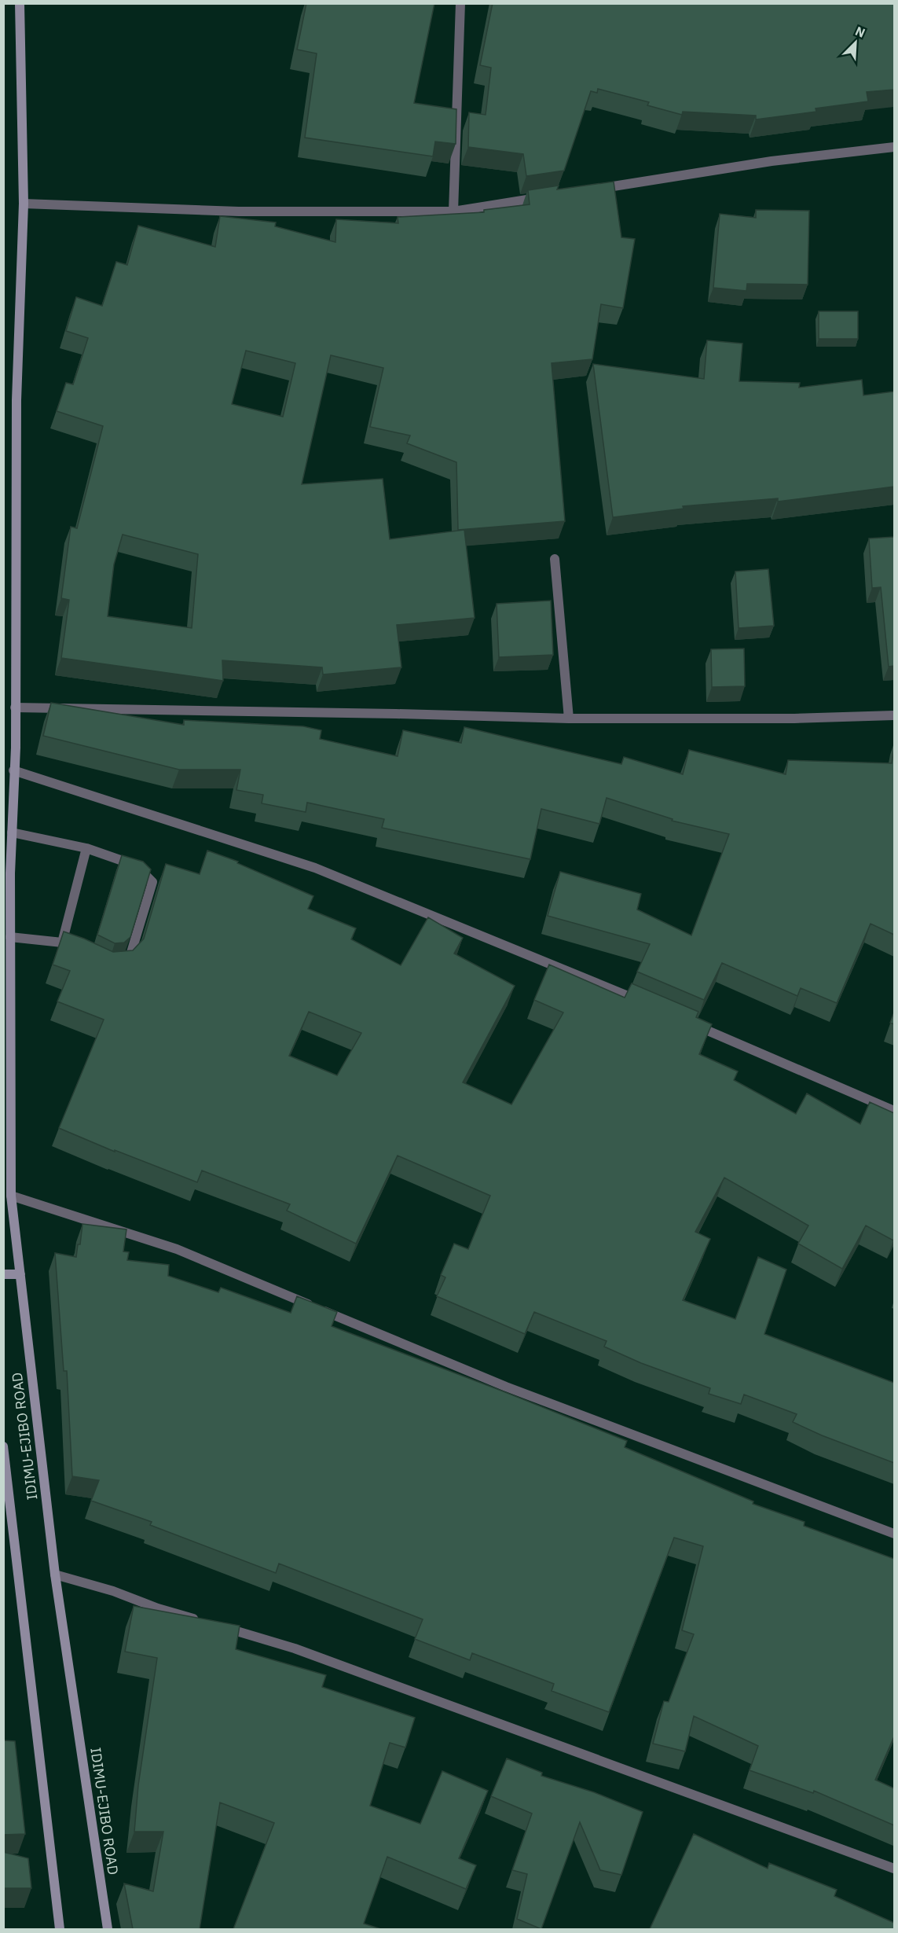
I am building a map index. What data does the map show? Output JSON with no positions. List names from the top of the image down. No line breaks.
{"streets":{"main road":["IDIMU-EJIBO ROAD"]},"north":"top right"}
